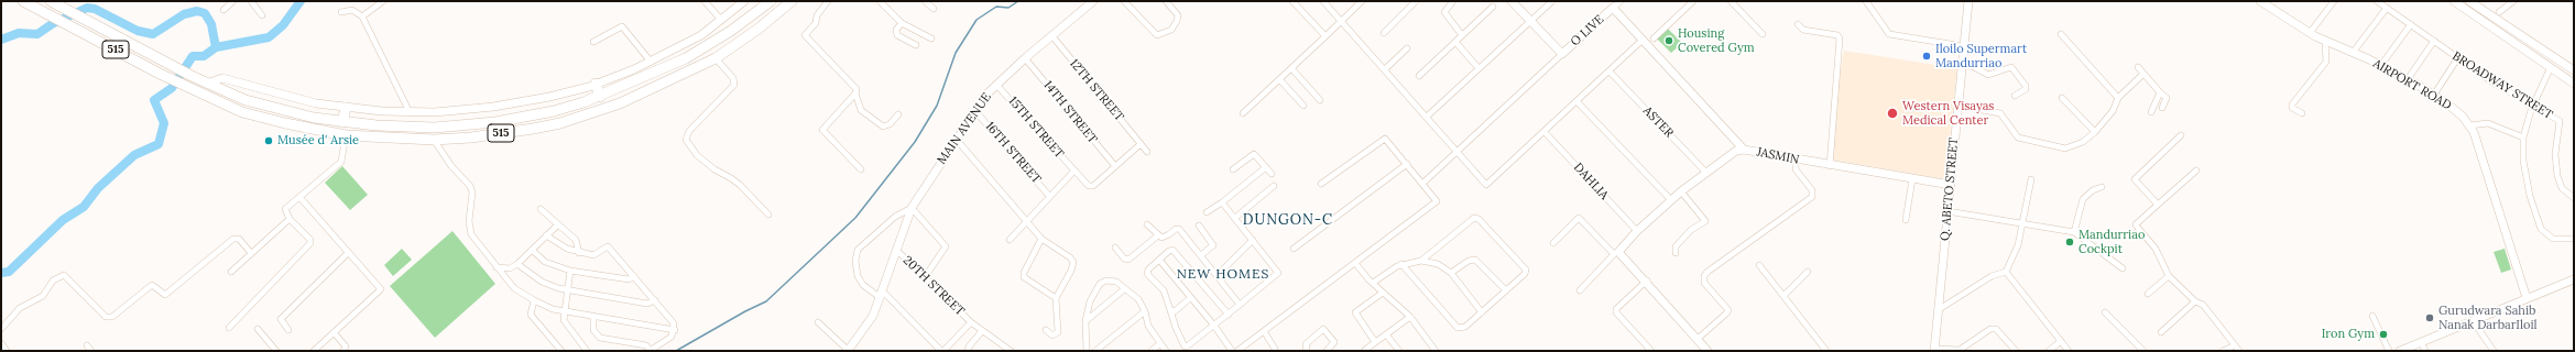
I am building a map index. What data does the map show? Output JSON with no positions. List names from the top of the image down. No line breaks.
{"streets":{"highway":["515"],"street":["O LIVE","AIRPORT ROAD","BROADWAY STREET","12TH STREET","14TH STREET","ASTER","15TH STREET","MAIN AVENUE","16TH STREET","JASMIN","DAHLIA","Q. ABETO STREET","20TH STREET"]},"crossings":[["O LIVE","JASMIN"],["12TH STREET","MAIN AVENUE"],["14TH STREET","15TH STREET"],["14TH STREET","MAIN AVENUE"],["15TH STREET","MAIN AVENUE"],["MAIN AVENUE","16TH STREET"],["MAIN AVENUE","20TH STREET"],["JASMIN","Q. ABETO STREET"]],"districts":["DUNGON-C","NEW HOMES"],"places":["Housing Covered Gym","Iloilo Supermart Mandurriao","Western Visayas Medical Center","Musée d' Arsie","Mandurriao Cockpit","Gurudwara Sahib Nanak DarbarIloil","Iron Gym"]}
